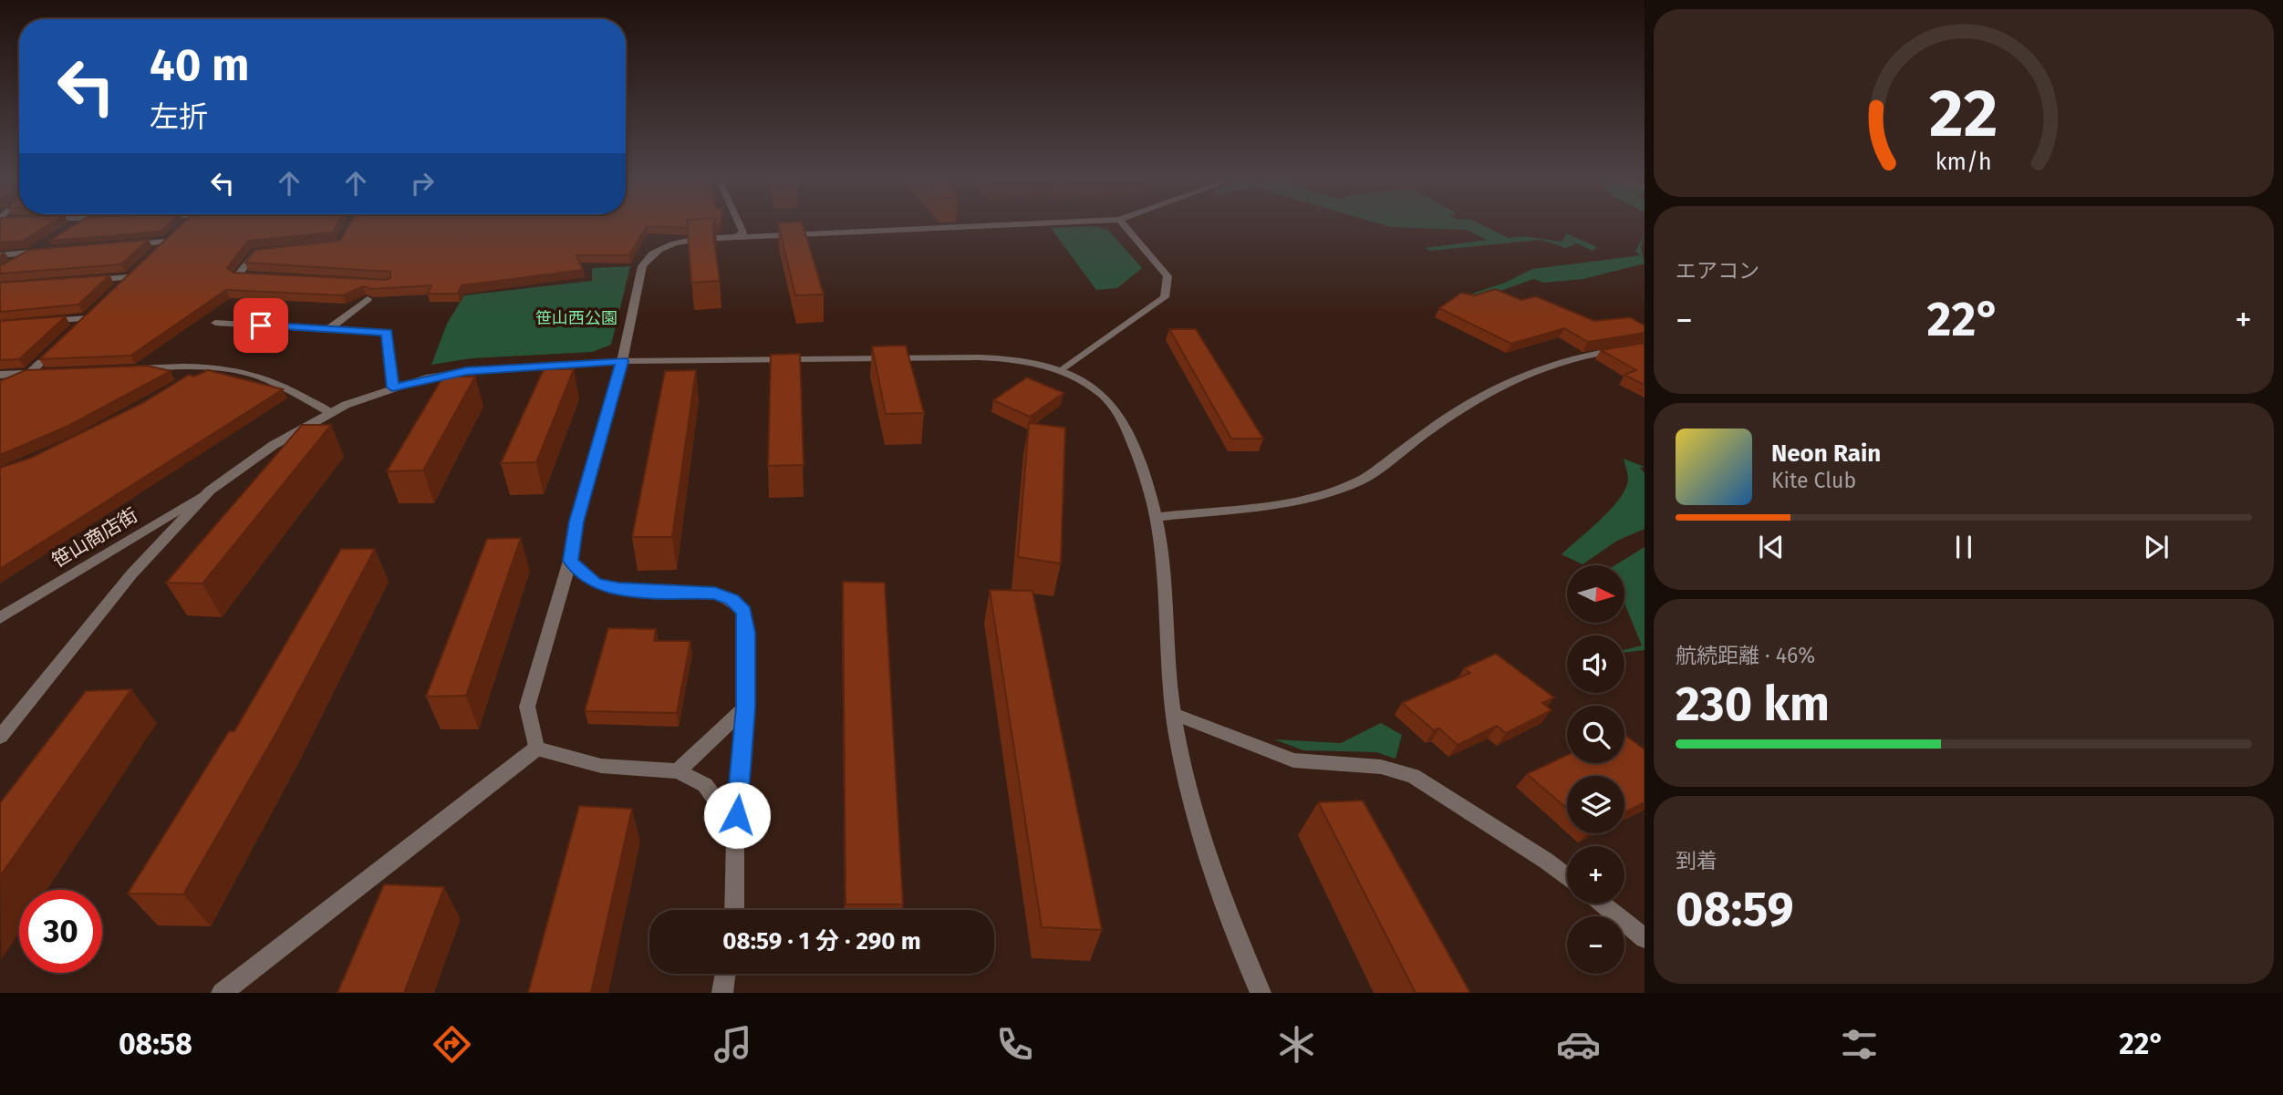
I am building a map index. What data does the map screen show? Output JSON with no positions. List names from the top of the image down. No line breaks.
{"streets":{"street":["笹山商店街"]},"parks":["笹山西公園"],"north":"right","page":{"turn":["40 m","左折"],"tile":["エアコン",["航続距離 · 46%","230 km"],["到着","08:59"]],"heat":["−","22°","+"],"song":["Neon Rain","Kite Club"],"map_buttons":["+","−"],"limit":"30","trip":"08:59 · 1 分 · 290 m","tabs":["08:58","22°"],"gauge":["22","km/h"]}}
